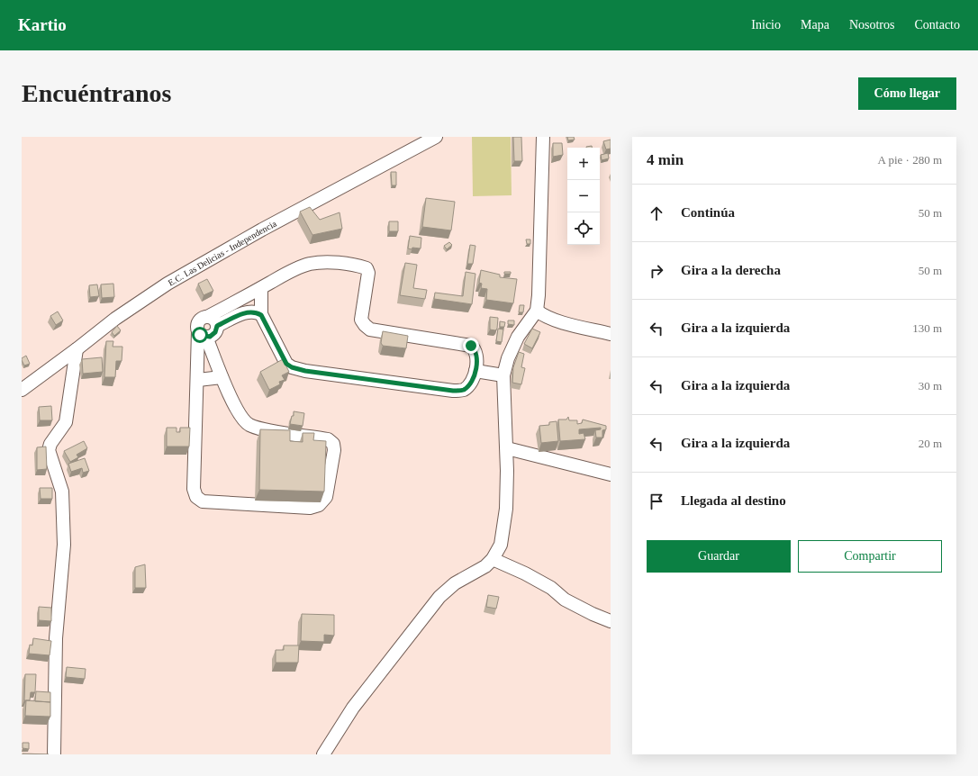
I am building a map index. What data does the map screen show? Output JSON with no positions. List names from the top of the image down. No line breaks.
{"streets":{"street":["E.C. Las Delicias - Independencia"]},"page":{"header":"Kartio","nav":["Inicio","Mapa","Nosotros","Contacto"],"buttons":["Cómo llegar",["Guardar","Compartir"]],"title":"Encuéntranos","heading":["4 min","A pie · 280 m"],"map_buttons":["+","−"],"list":[["Continúa","50 m"],["Gira a la derecha","50 m"],["Gira a la izquierda","130 m"],["Gira a la izquierda","30 m"],["Gira a la izquierda","20 m"],"Llegada al destino"]}}
